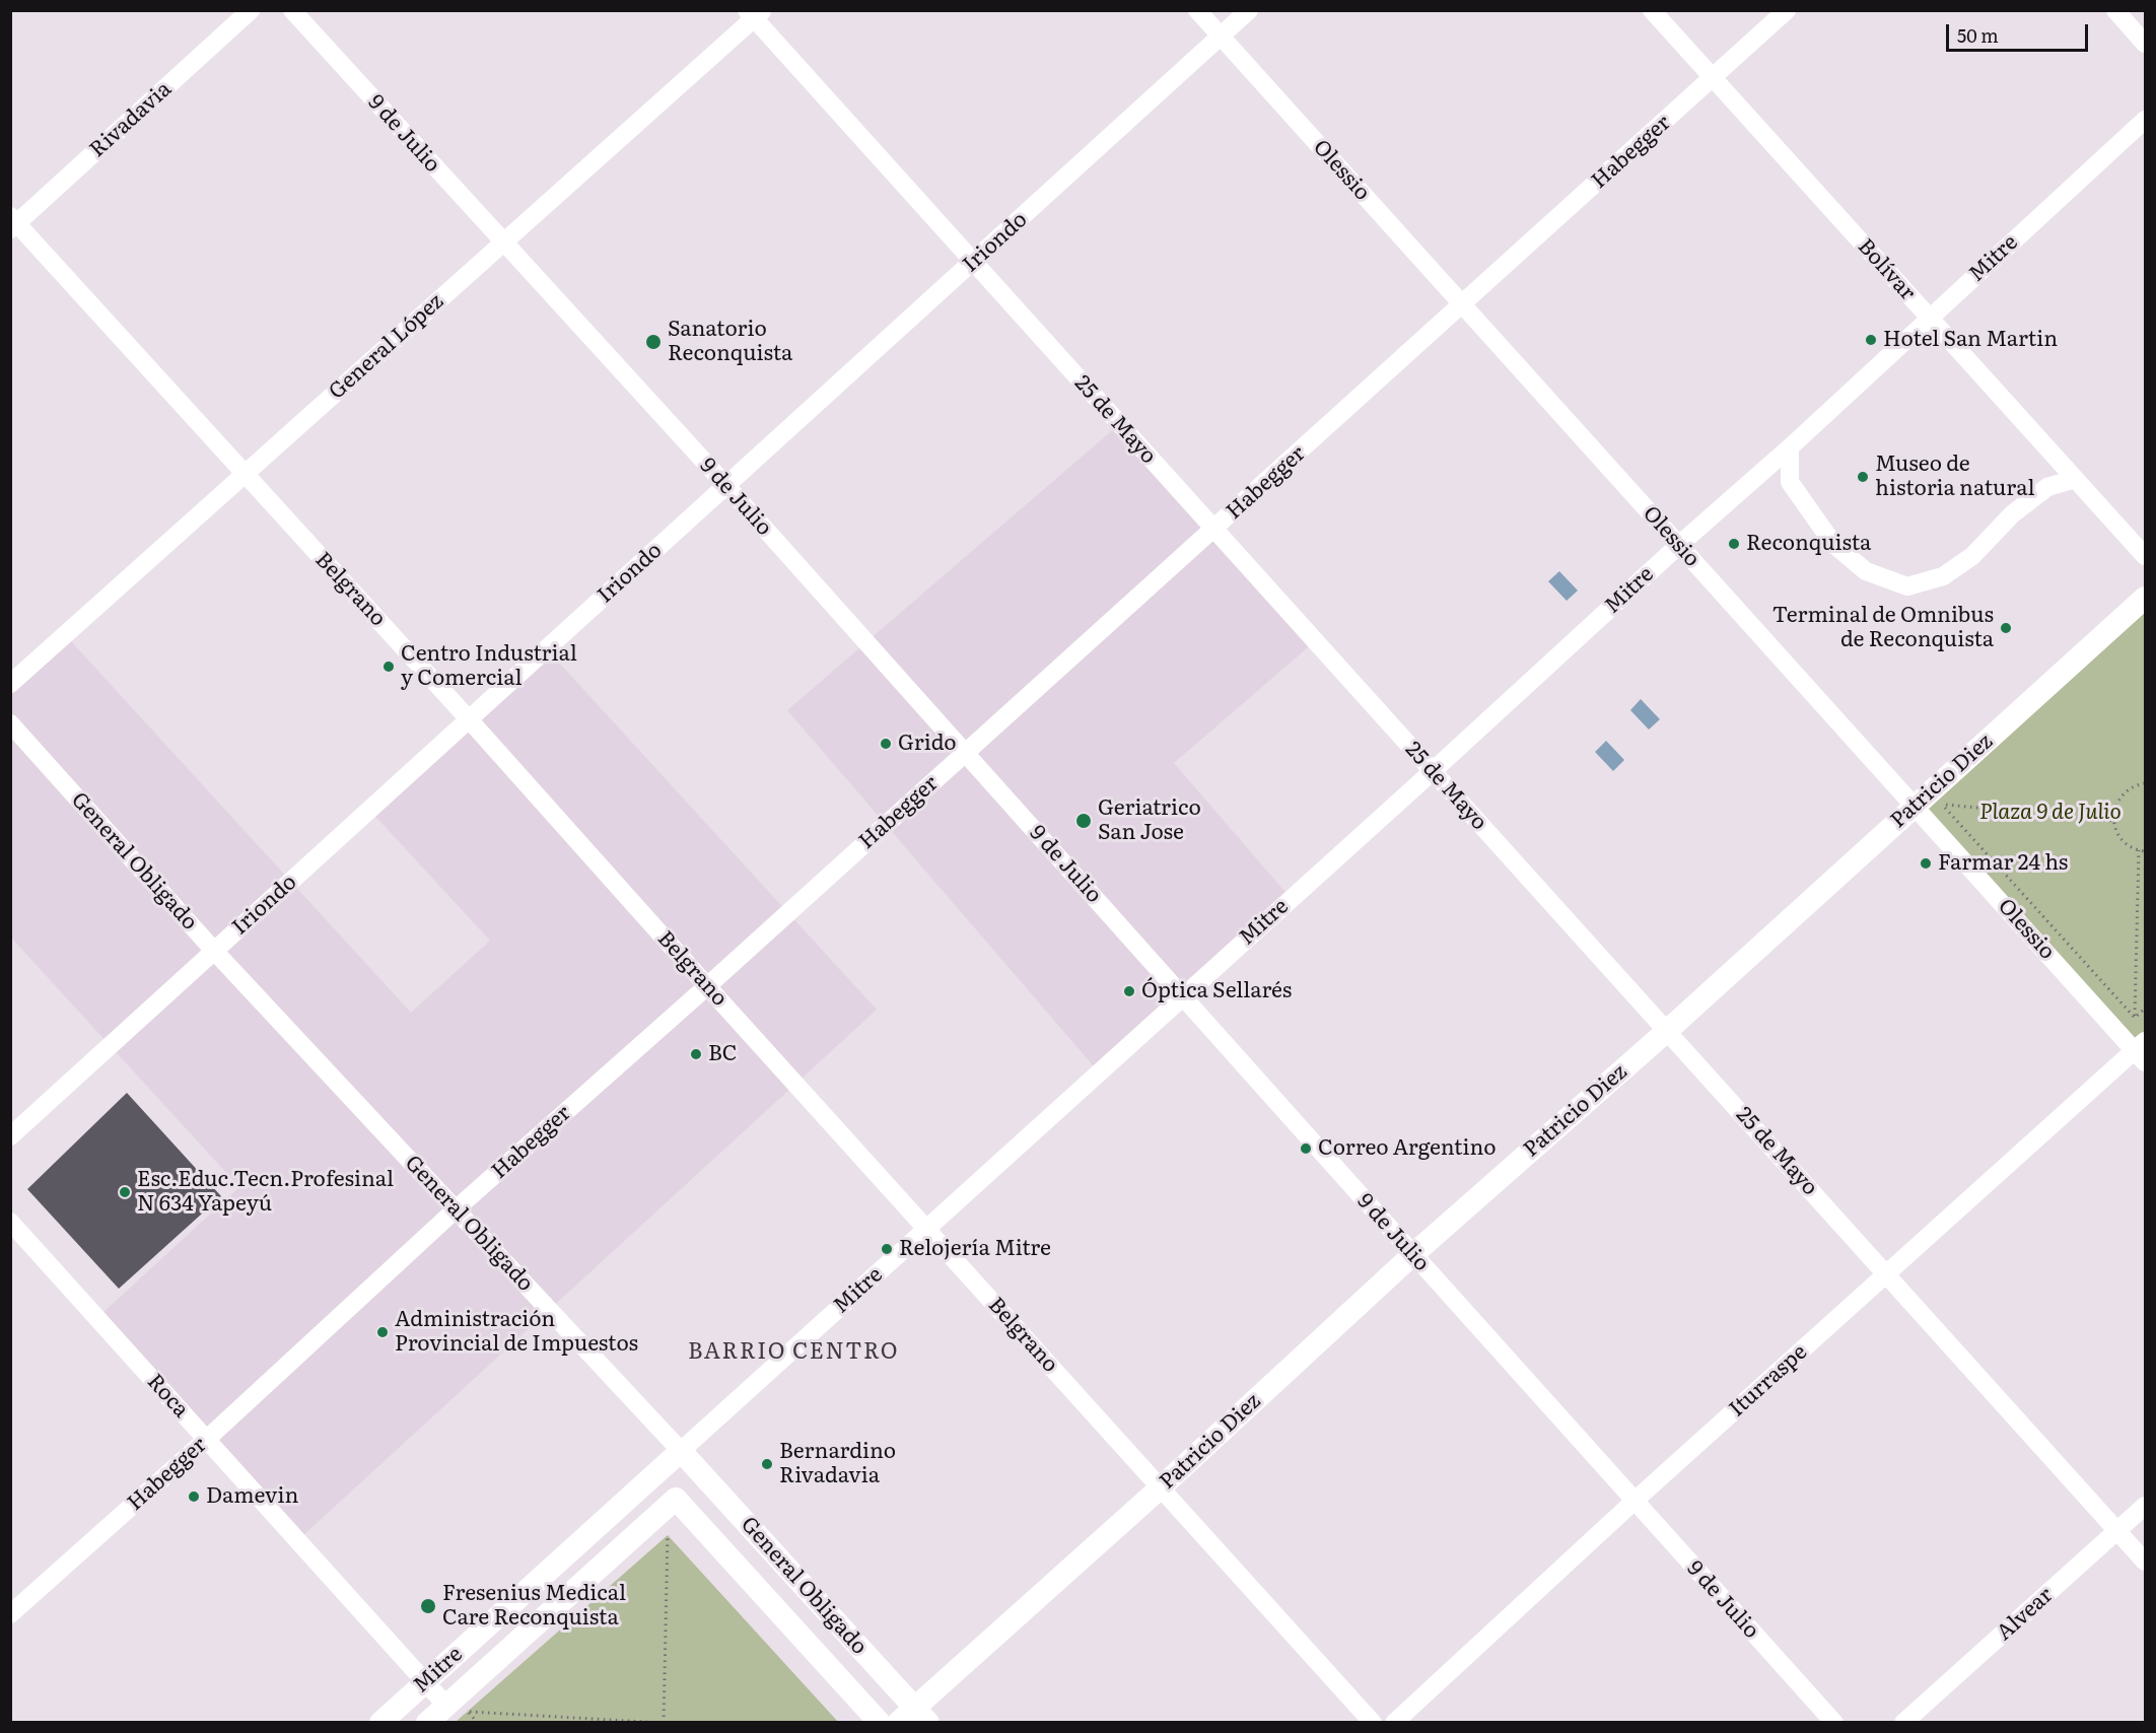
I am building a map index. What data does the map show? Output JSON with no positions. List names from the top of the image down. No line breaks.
{"streets":{"main road":["Mitre","Patricio Diez","General Obligado"],"street":["Rivadavia","9 de Julio","Habegger","Olessio","Iriondo","Bolívar","General López","25 de Mayo","Belgrano","Iturraspe","Roca","Alvear"]},"crossings":[["Rivadavia","Belgrano"],["9 de Julio","Habegger"],["9 de Julio","Iriondo"],["9 de Julio","Mitre"],["9 de Julio","General López"],["9 de Julio","Patricio Diez"],["9 de Julio","Iturraspe"],["Habegger","Olessio"],["Habegger","Bolívar"],["Habegger","25 de Mayo"],["Habegger","Belgrano"],["Habegger","General Obligado"],["Habegger","Roca"],["Olessio","Iriondo"],["Olessio","Mitre"],["Olessio","Patricio Diez"],["Olessio","Iturraspe"],["Iriondo","25 de Mayo"],["Iriondo","Belgrano"],["Iriondo","General Obligado"],["Mitre","Bolívar"],["Mitre","25 de Mayo"],["Mitre","Belgrano"],["Mitre","General Obligado"],["Mitre","Roca"],["General López","25 de Mayo"],["General López","Belgrano"],["25 de Mayo","Patricio Diez"],["25 de Mayo","Iturraspe"],["25 de Mayo","Alvear"],["Belgrano","Patricio Diez"],["Patricio Diez","General Obligado"]],"districts":["BARRIO CENTRO"],"parks":["Plaza 9 de Julio"],"places":["Hotel San Martin","Sanatorio Reconquista","Museo de historia natural","Reconquista","Terminal de Omnibus de Reconquista","Centro Industrial y Comercial","Grido","Geriatrico San Jose","Farmar 24 hs","Óptica Sellarés","BC","Correo Argentino","Esc.Educ.Tecn.Profesinal N 634 Yapeyú","Relojería Mitre","Administración Provincial de Impuestos","Bernardino Rivadavia","Damevin","Fresenius Medical Care Reconquista"],"scale_bar":"50 m"}
